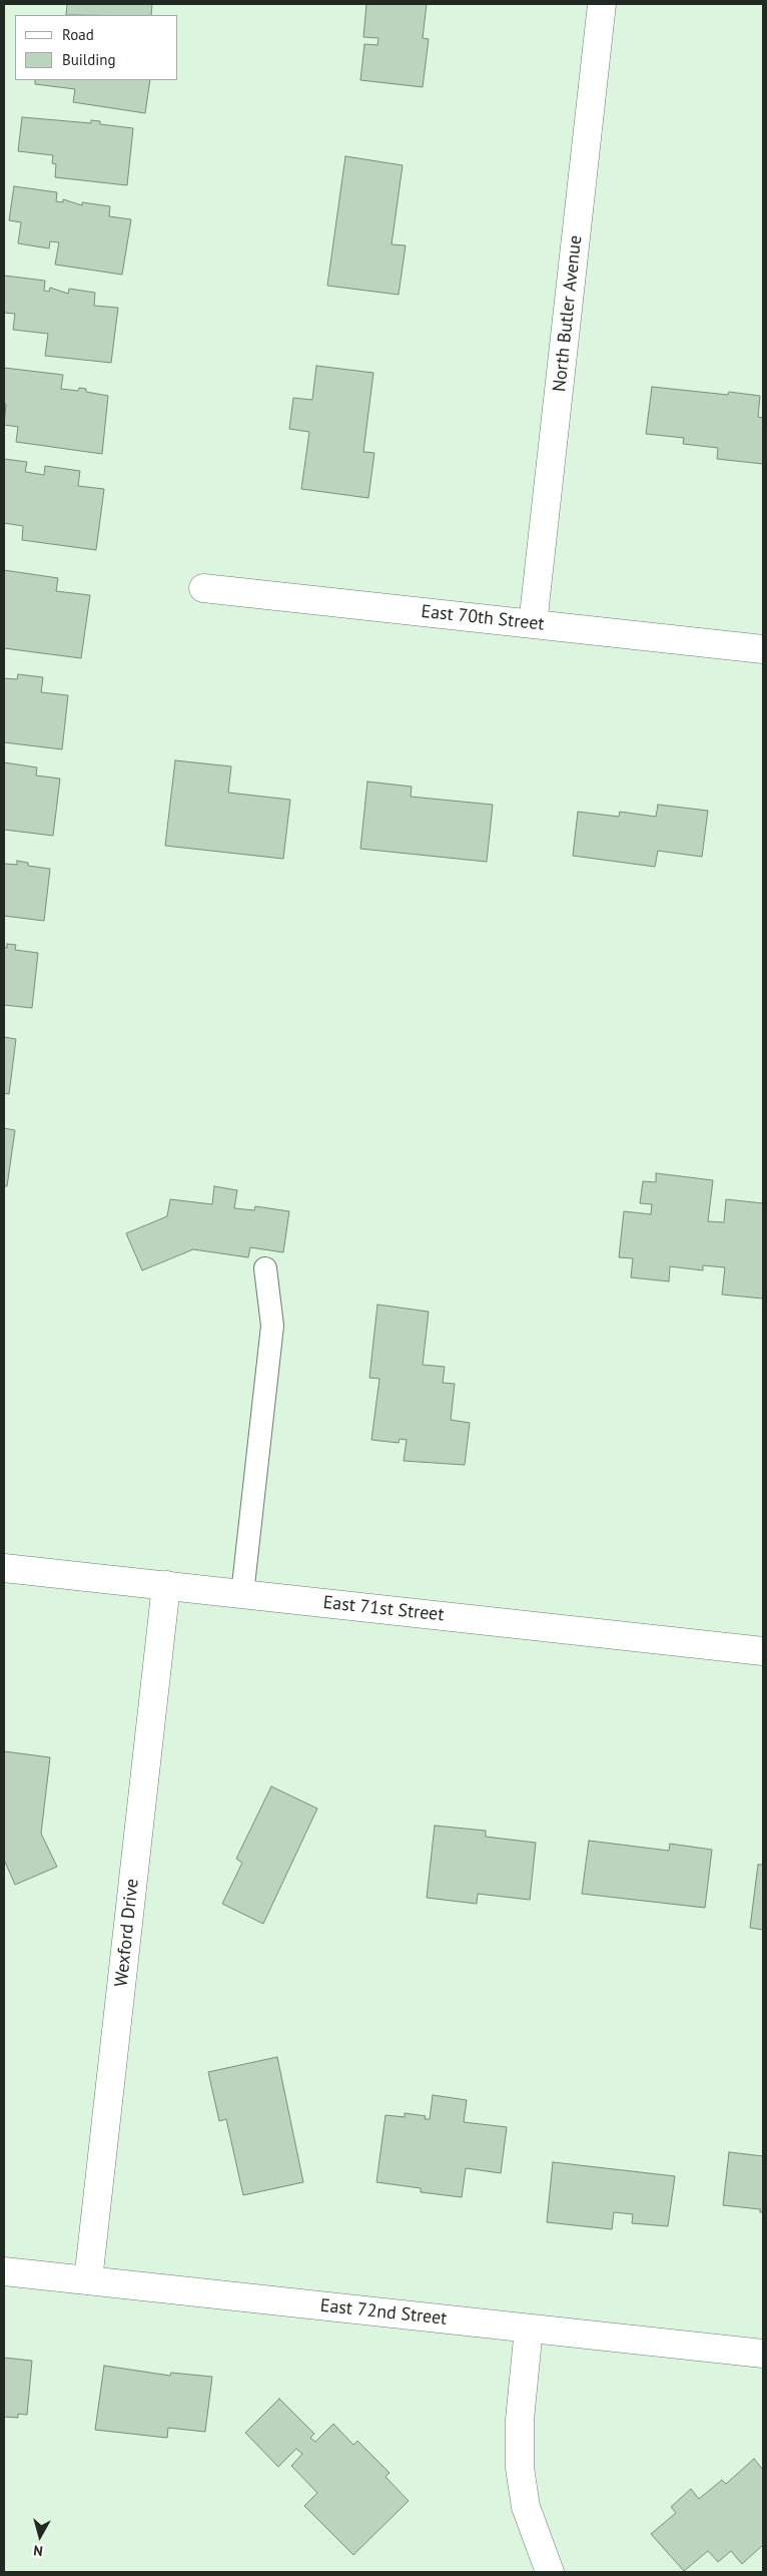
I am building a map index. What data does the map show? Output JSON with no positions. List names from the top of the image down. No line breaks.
{"streets":{"street":["North Butler Avenue","East 70th Street","East 71st Street","Wexford Drive","East 72nd Street"]},"crossings":[["North Butler Avenue","East 70th Street"],["East 71st Street","Wexford Drive"],["Wexford Drive","East 72nd Street"]],"legend":["Road","Building"],"north":"bottom"}
